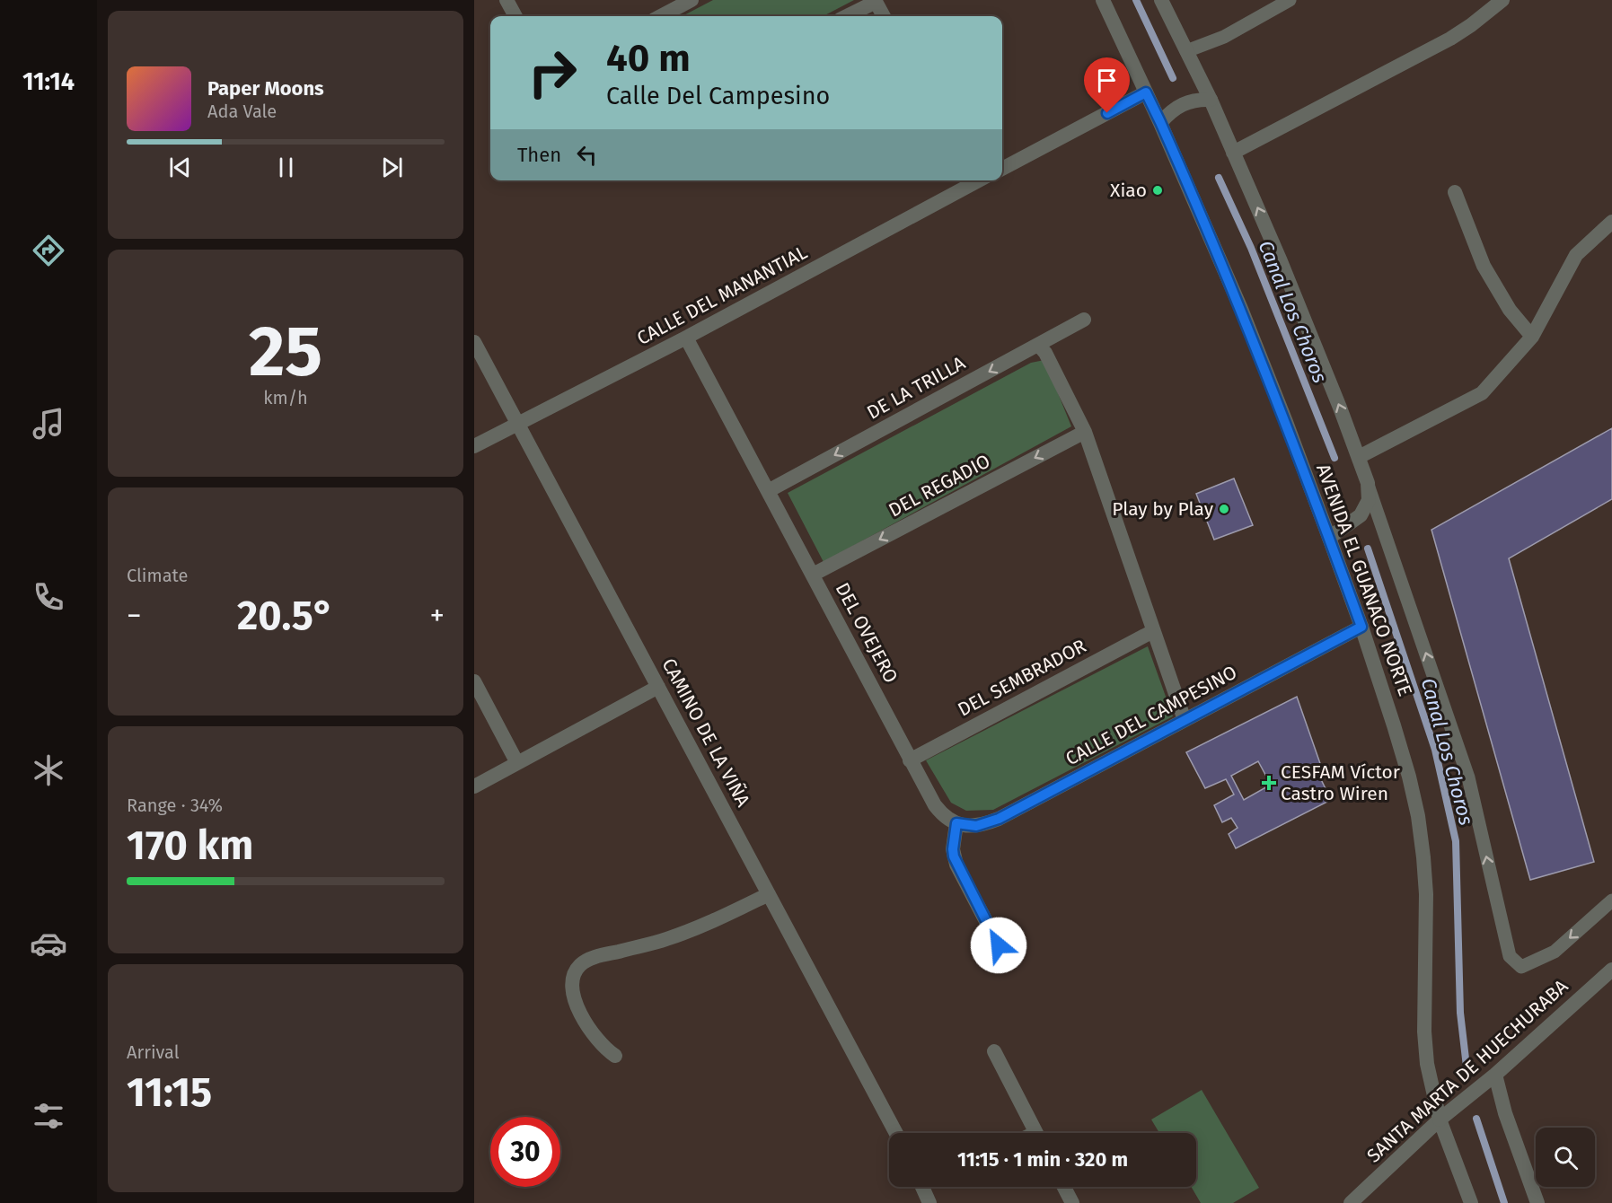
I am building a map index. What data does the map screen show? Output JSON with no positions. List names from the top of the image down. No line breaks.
{"streets":{"street":["CALLE DEL MANANTIAL","DE LA TRILLA","DEL REGADIO","AVENIDA EL GUANACO NORTE","DEL OVEJERO","DEL SEMBRADOR","CALLE DEL CAMPESINO","CAMINO DE LA VIÑA","SANTA MARTA DE HUECHURABA"]},"crossings":[["CALLE DEL MANANTIAL","DEL OVEJERO"],["CALLE DEL MANANTIAL","CAMINO DE LA VIÑA"],["DE LA TRILLA","DEL OVEJERO"],["DEL REGADIO","DEL OVEJERO"],["AVENIDA EL GUANACO NORTE","CALLE DEL CAMPESINO"],["AVENIDA EL GUANACO NORTE","SANTA MARTA DE HUECHURABA"],["DEL OVEJERO","DEL SEMBRADOR"],["DEL OVEJERO","CALLE DEL CAMPESINO"]],"one_way":["DE LA TRILLA","DEL REGADIO"],"water":["Canal Los Choros"],"places":{"other":["Xiao","Play by Play"],"health":["CESFAM Víctor Castro Wiren"]},"page":{"tabs":"11:14","turn":["40 m","Calle Del Campesino"],"song":["Paper Moons","Ada Vale"],"then":"Then","tile":[["25","km/h"],"Climate",["Range · 34%","170 km"],["Arrival","11:15"]],"heat":["−","20.5°","+"],"limit":"30","trip":"11:15 · 1 min · 320 m"}}
